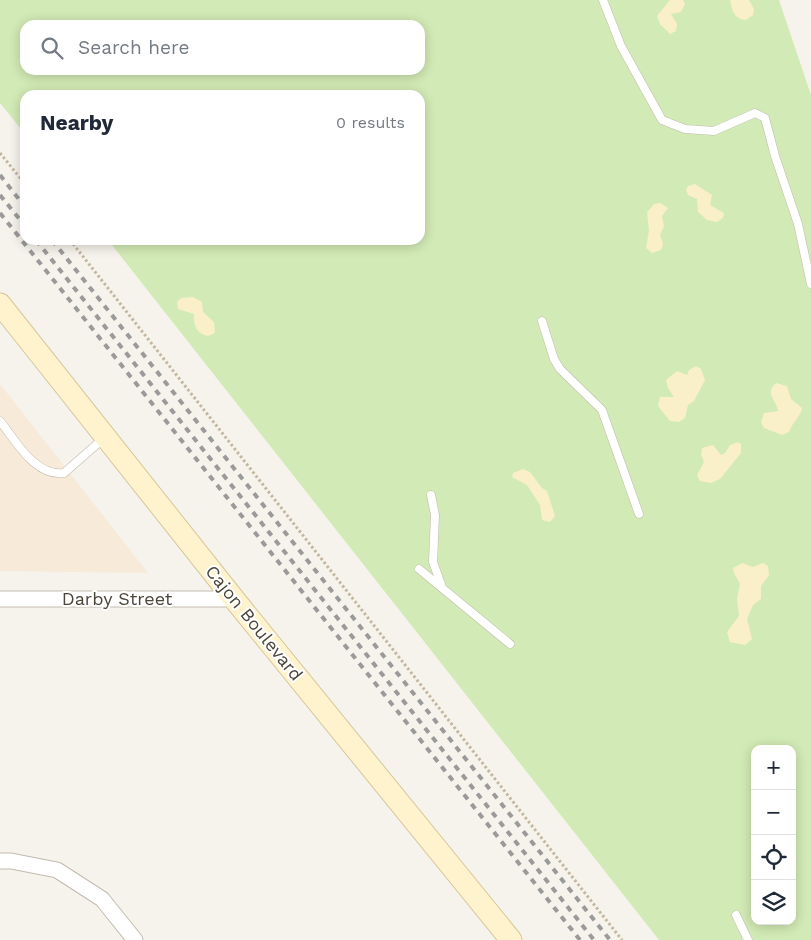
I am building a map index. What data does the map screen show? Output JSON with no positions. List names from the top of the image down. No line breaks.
{"streets":{"main road":["Cajon Boulevard"],"street":["Darby Street"]},"crossings":[["Darby Street","Cajon Boulevard"]],"page":{"search":"Search here","heading":["Nearby","0 results"],"map_buttons":["+","−"]}}
